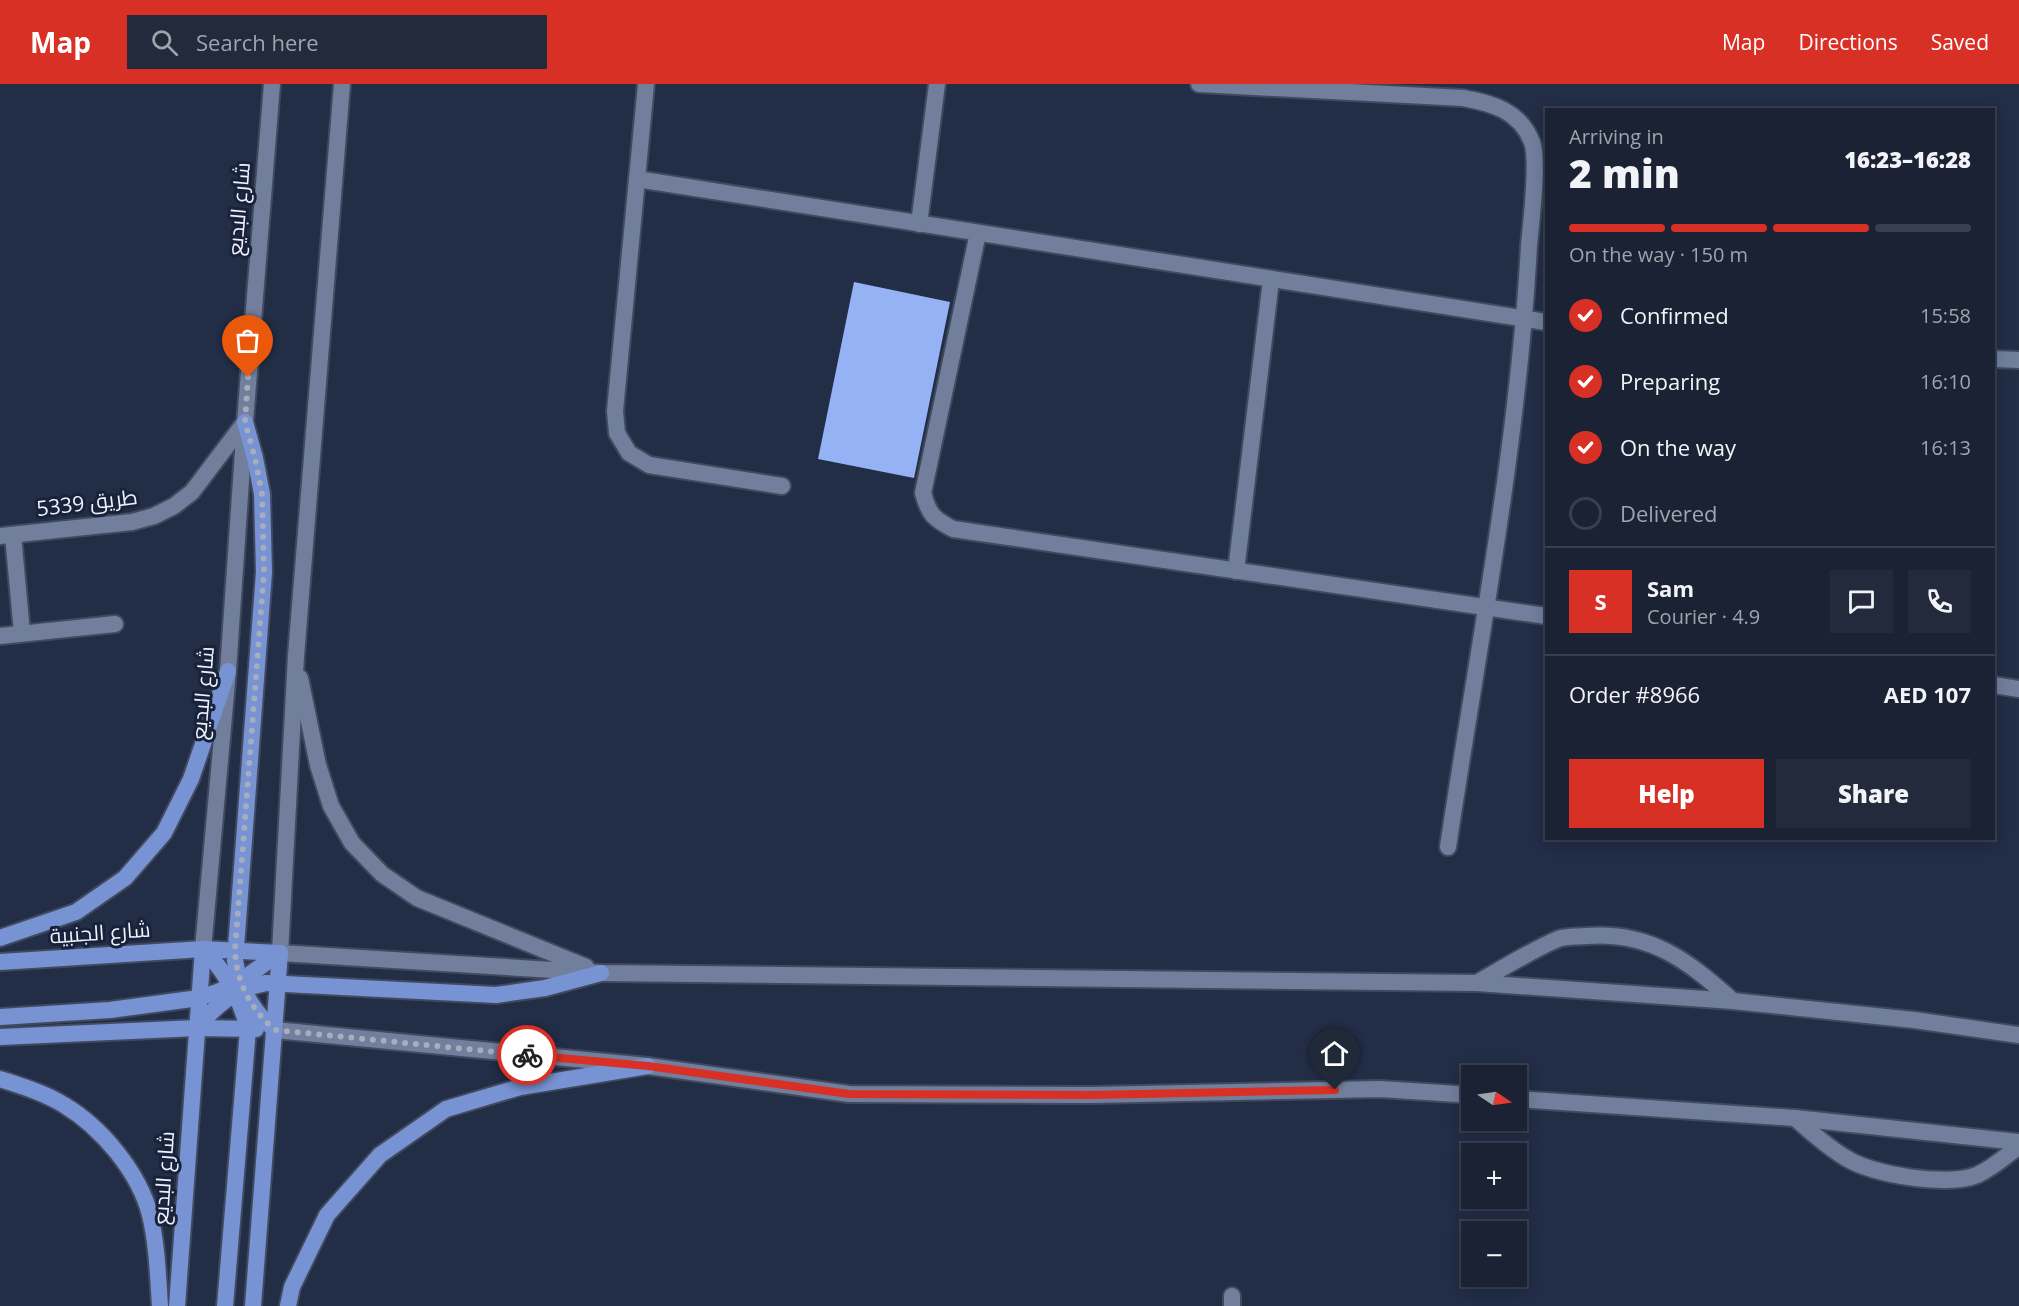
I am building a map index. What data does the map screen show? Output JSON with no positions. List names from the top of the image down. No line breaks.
{"streets":{"main road":["شارع البديع","شارع الجنبية"],"street":["طريق 5339"]},"crossings":[["شارع البديع","طريق 5339"],["شارع البديع","شارع الجنبية"]],"north":"right","page":{"header":"Map","search":"Search here","nav":["Map","Directions","Saved"],"heading":["2 min","Arriving in","16:23–16:28"],"panel":["Sam","Courier · 4.9","Order #8966","AED 107"],"bar":"On the way · 150 m","list":[["Confirmed","15:58"],["Preparing","16:10"],["On the way","16:13"],"Delivered"],"round":"S","buttons":["Help","Share"],"map_buttons":["+","−"]}}
